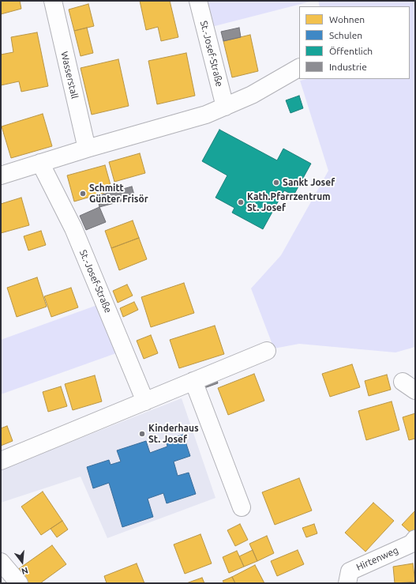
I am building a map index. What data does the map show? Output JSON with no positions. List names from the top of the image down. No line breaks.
{"streets":{"street":["St.-Josef-Straße","Wasserstall","Hirtenweg"]},"places":["Sankt Josef","Schmitt Günter Frisör","Kath.Pfarrzentrum St. Josef","Kinderhaus St. Josef"],"legend":["Wohnen","Schulen","Öffentlich","Industrie"],"north":"bottom"}
